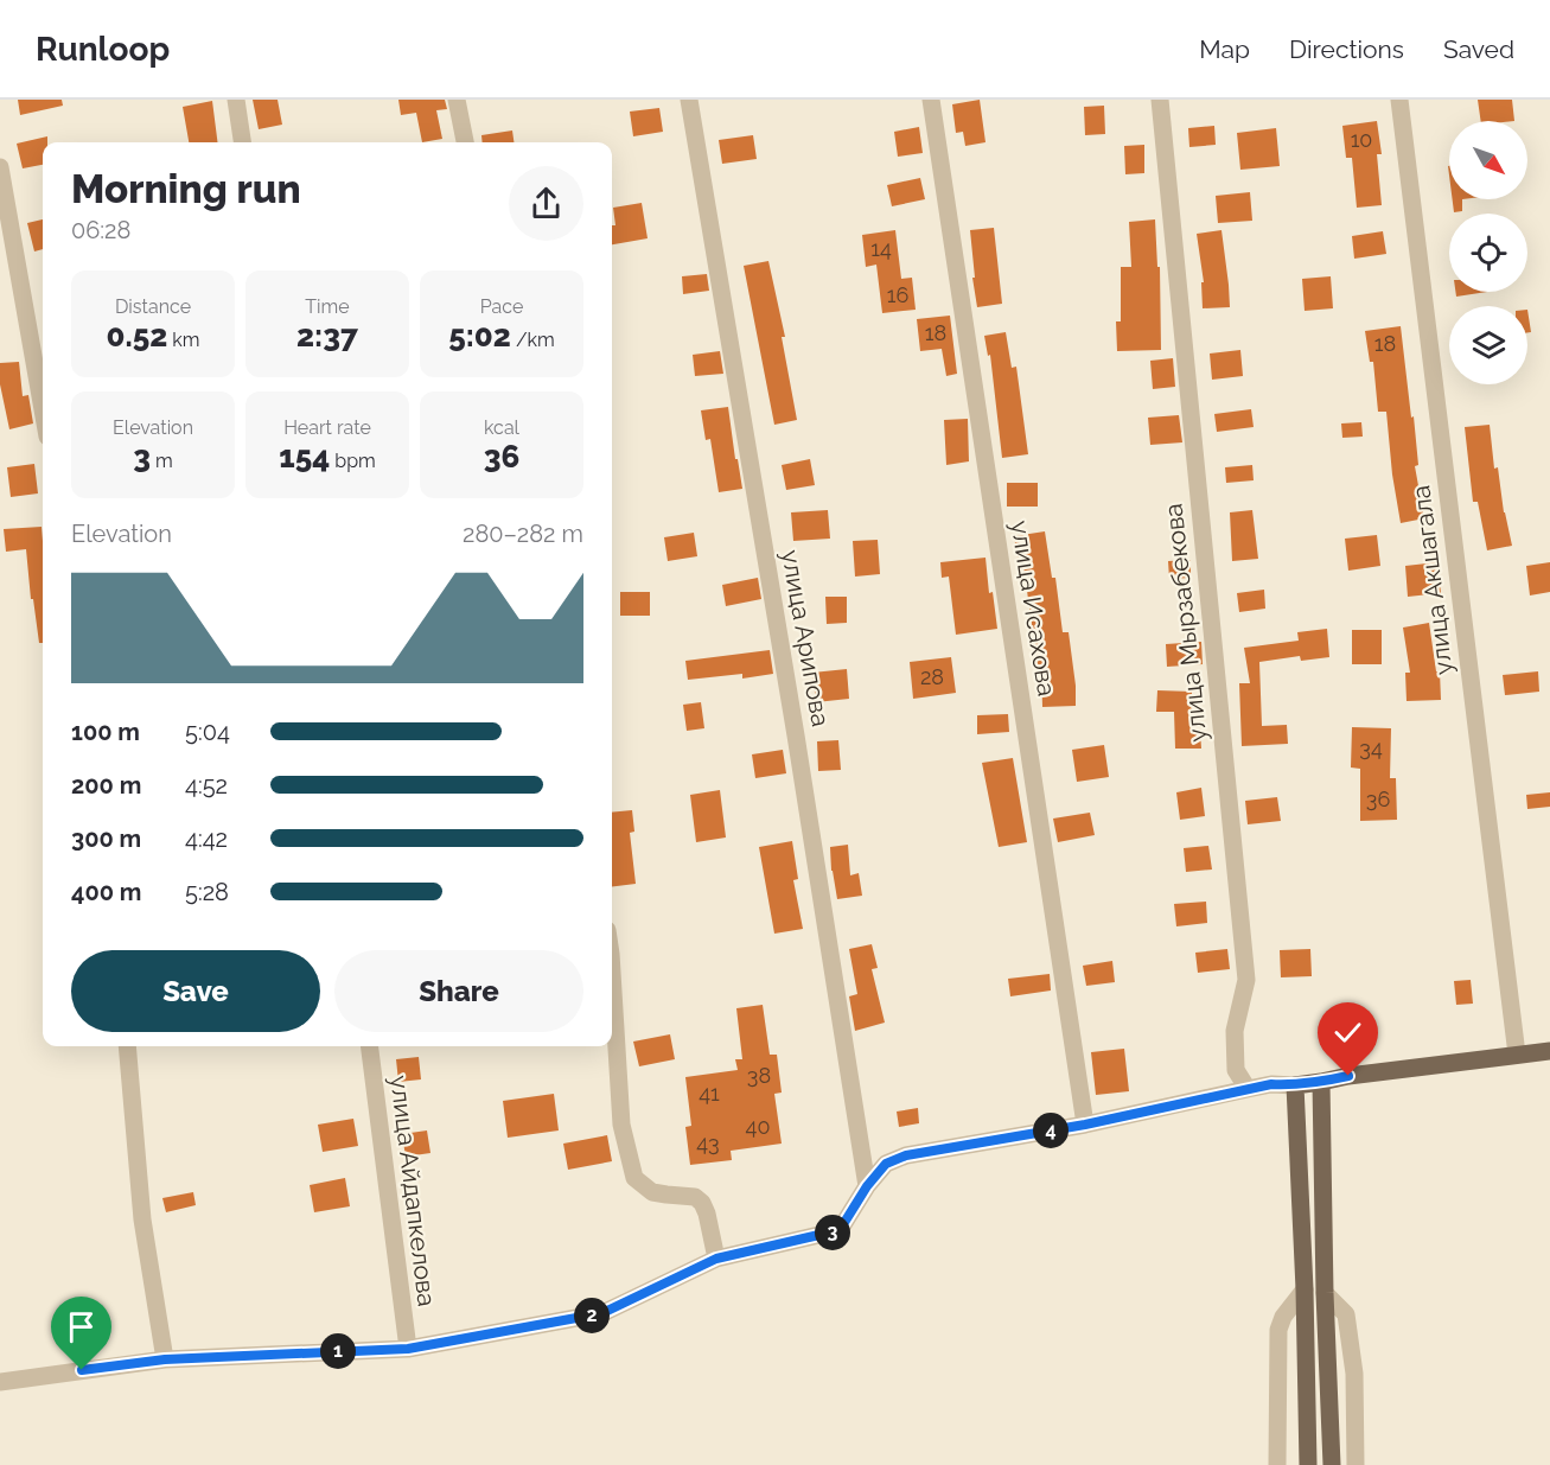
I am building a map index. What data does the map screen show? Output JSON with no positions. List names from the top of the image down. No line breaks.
{"streets":{"street":["улица Акшагала","улица Исахова","улица Мырзабекова","улица Арипова","улица Айдапкелова"]},"house_numbers":["10","14","16","18","18","28","34","36","38","41","40","43"],"north":"bottom right","page":{"header":"Runloop","nav":["Map","Directions","Saved"],"heading":["Morning run","06:28"],"stats":[["Distance","0.52 km"],["Time","2:37"],["Pace","5:02 /km"],["Elevation","3 m"],["Heart rate","154 bpm"],["kcal","36"]],"chart":["Elevation","280–282 m"],"list":[{"name":"100 m","note":"5:04"},{"name":"200 m","note":"4:52"},{"name":"300 m","note":"4:42"},{"name":"400 m","note":"5:28"}],"buttons":["Save","Share"],"pins":["4","3","2","1"]}}
